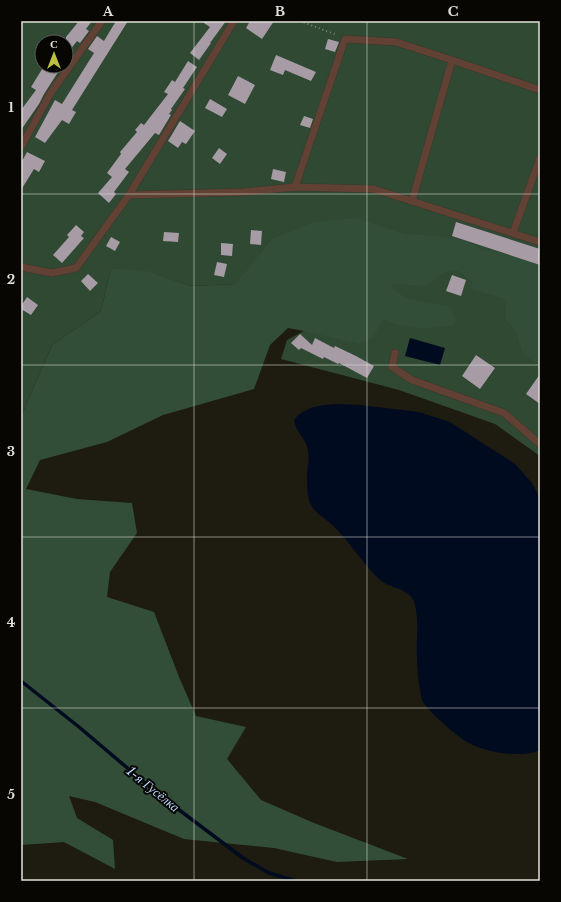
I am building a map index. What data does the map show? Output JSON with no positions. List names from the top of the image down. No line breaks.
{"water":["1-я Гусёлка"],"north":"top","grid":{"columns":["A","B","C"],"rows":["1","2","3","4","5"]}}
